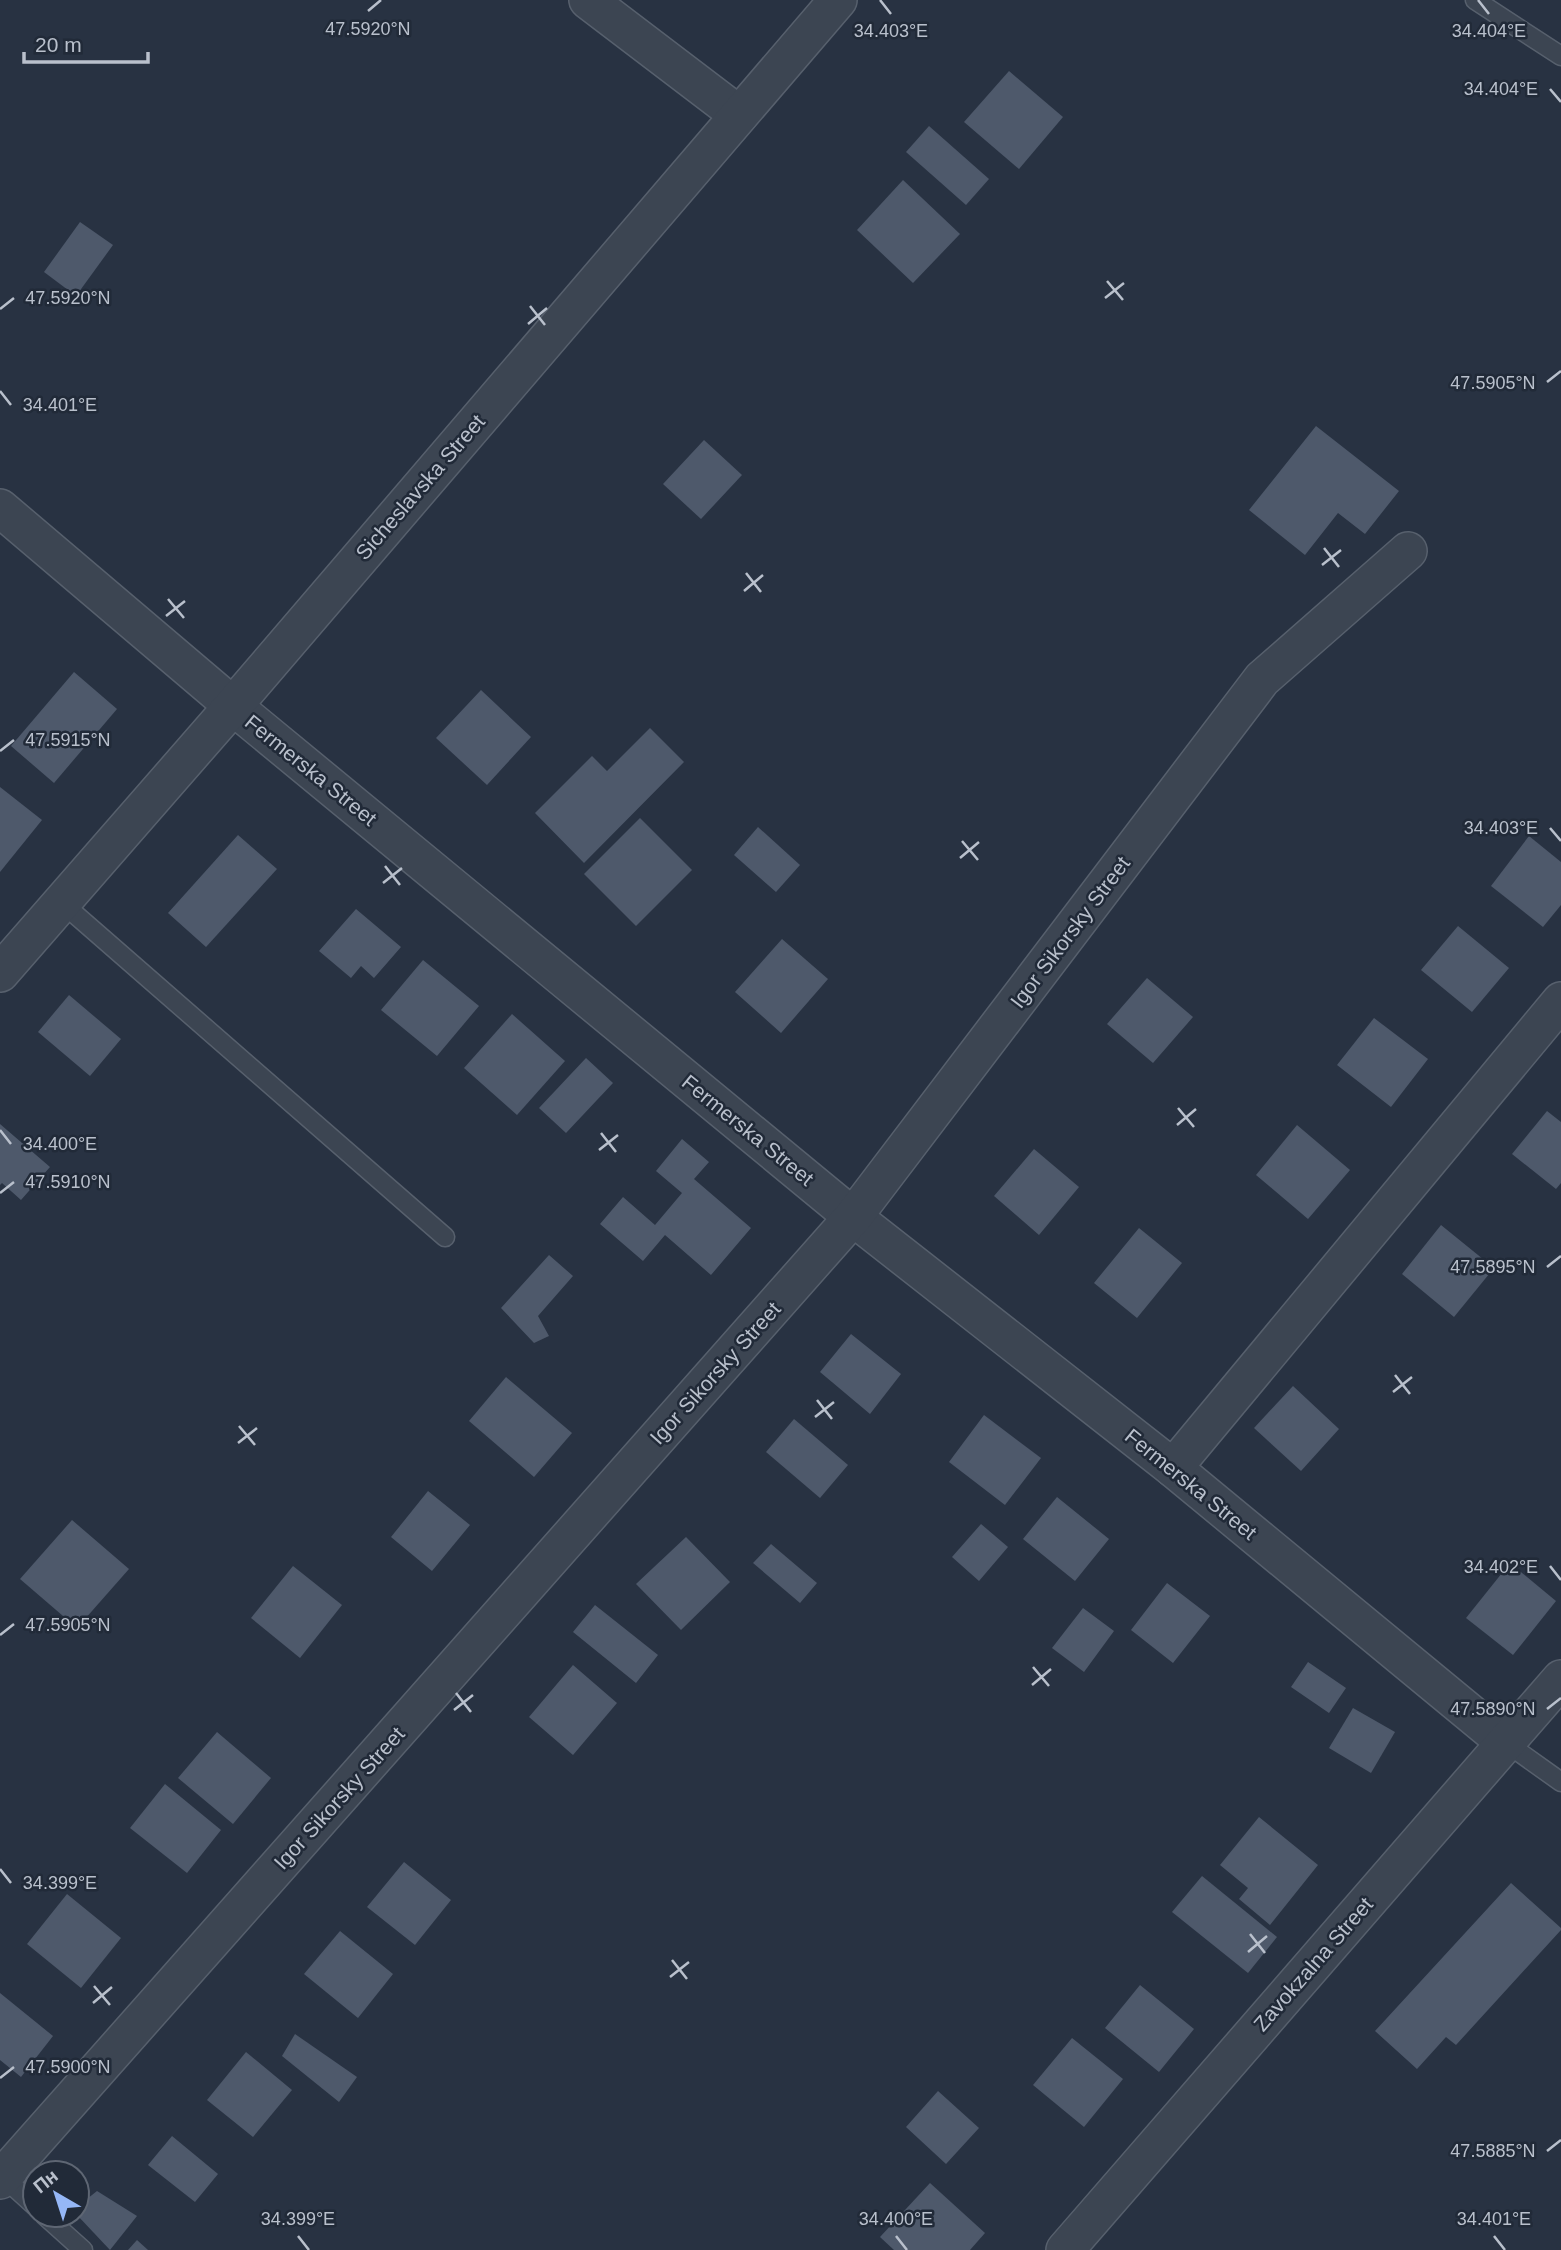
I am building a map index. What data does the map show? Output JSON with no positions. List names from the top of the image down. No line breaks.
{"streets":{"street":["Sicheslavska Street","Fermerska Street","Igor Sikorsky Street","Zavokzalna Street"]},"crossings":[["Sicheslavska Street","Fermerska Street"],["Fermerska Street","Igor Sikorsky Street"],["Fermerska Street","Zavokzalna Street"]],"scale_bar":"20 m","north":"top left","coordinates":["47.5920°N","34.404°E","34.403°E","47.5905°N","34.401°E","47.5915°N","34.400°E","47.5910°N","47.5895°N","34.402°E","47.5890°N","34.399°E","47.5900°N","47.5885°N"]}
